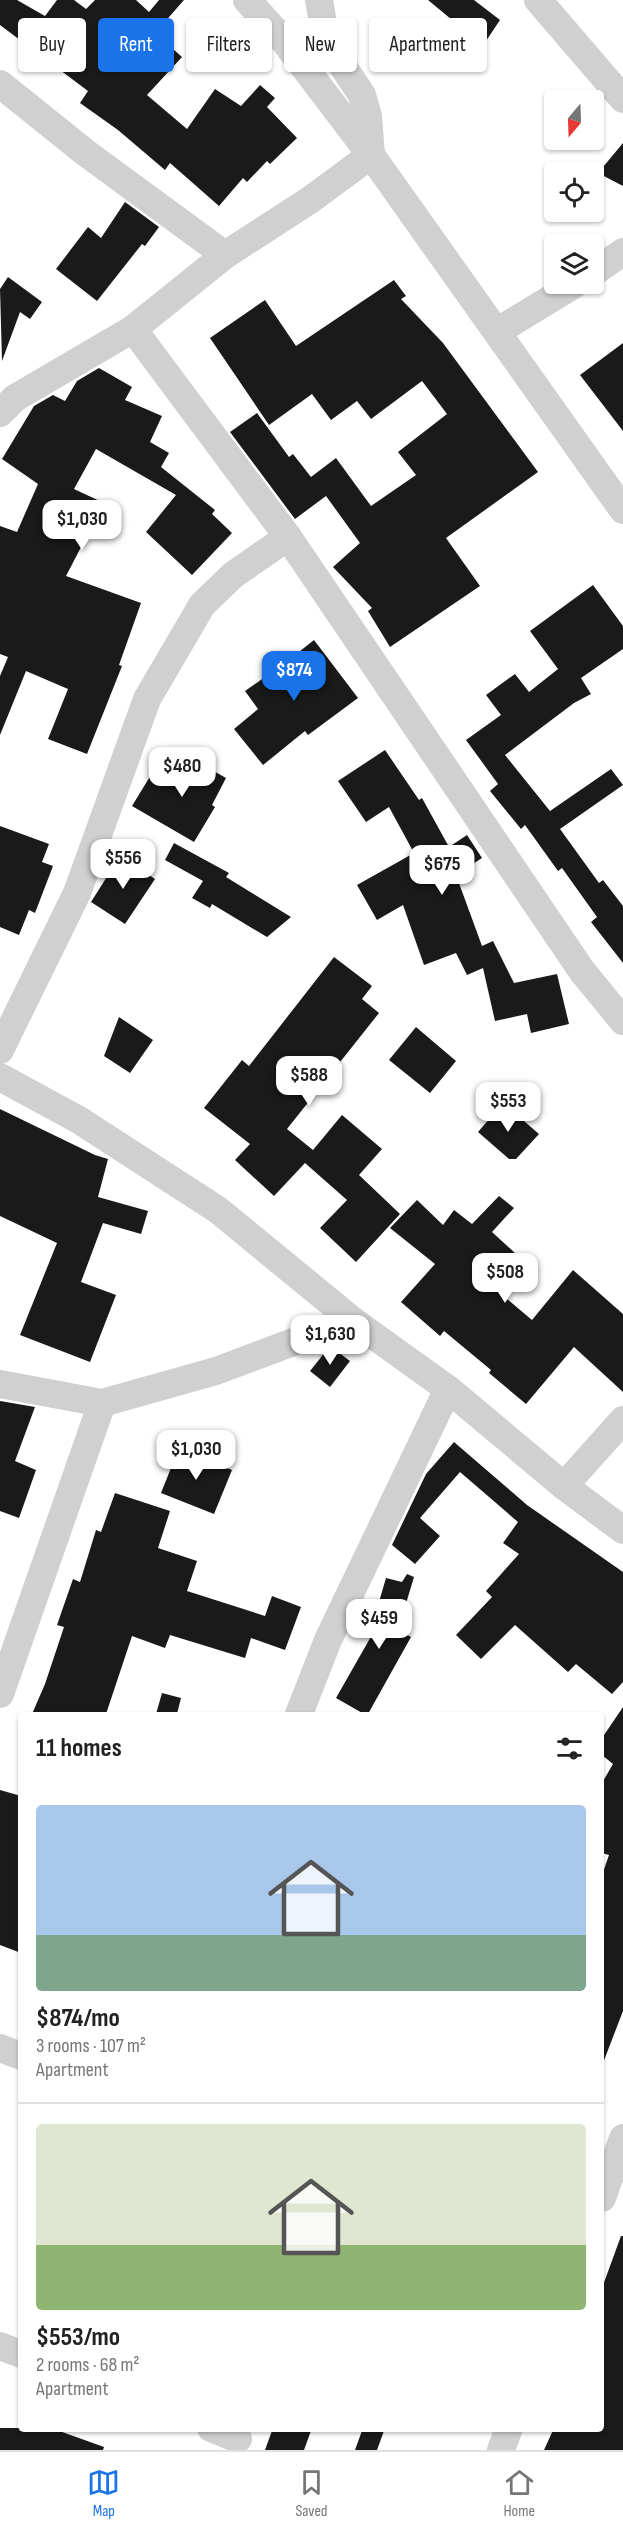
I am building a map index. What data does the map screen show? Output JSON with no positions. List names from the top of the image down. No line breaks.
{"north":"bottom","page":{"chip":["Buy","Rent","Filters","New","Apartment"],"price":["$1,030","$874","$480","$556","$675","$588","$553","$508","$1,630","$1,030","$459"],"heading":"11 homes","list":[{"name":"$874/mo","note":"3 rooms · 107 m² · Apartment"},{"name":"$553/mo","note":"2 rooms · 68 m² · Apartment"}],"tabs":["Map","Saved","Home"]}}
